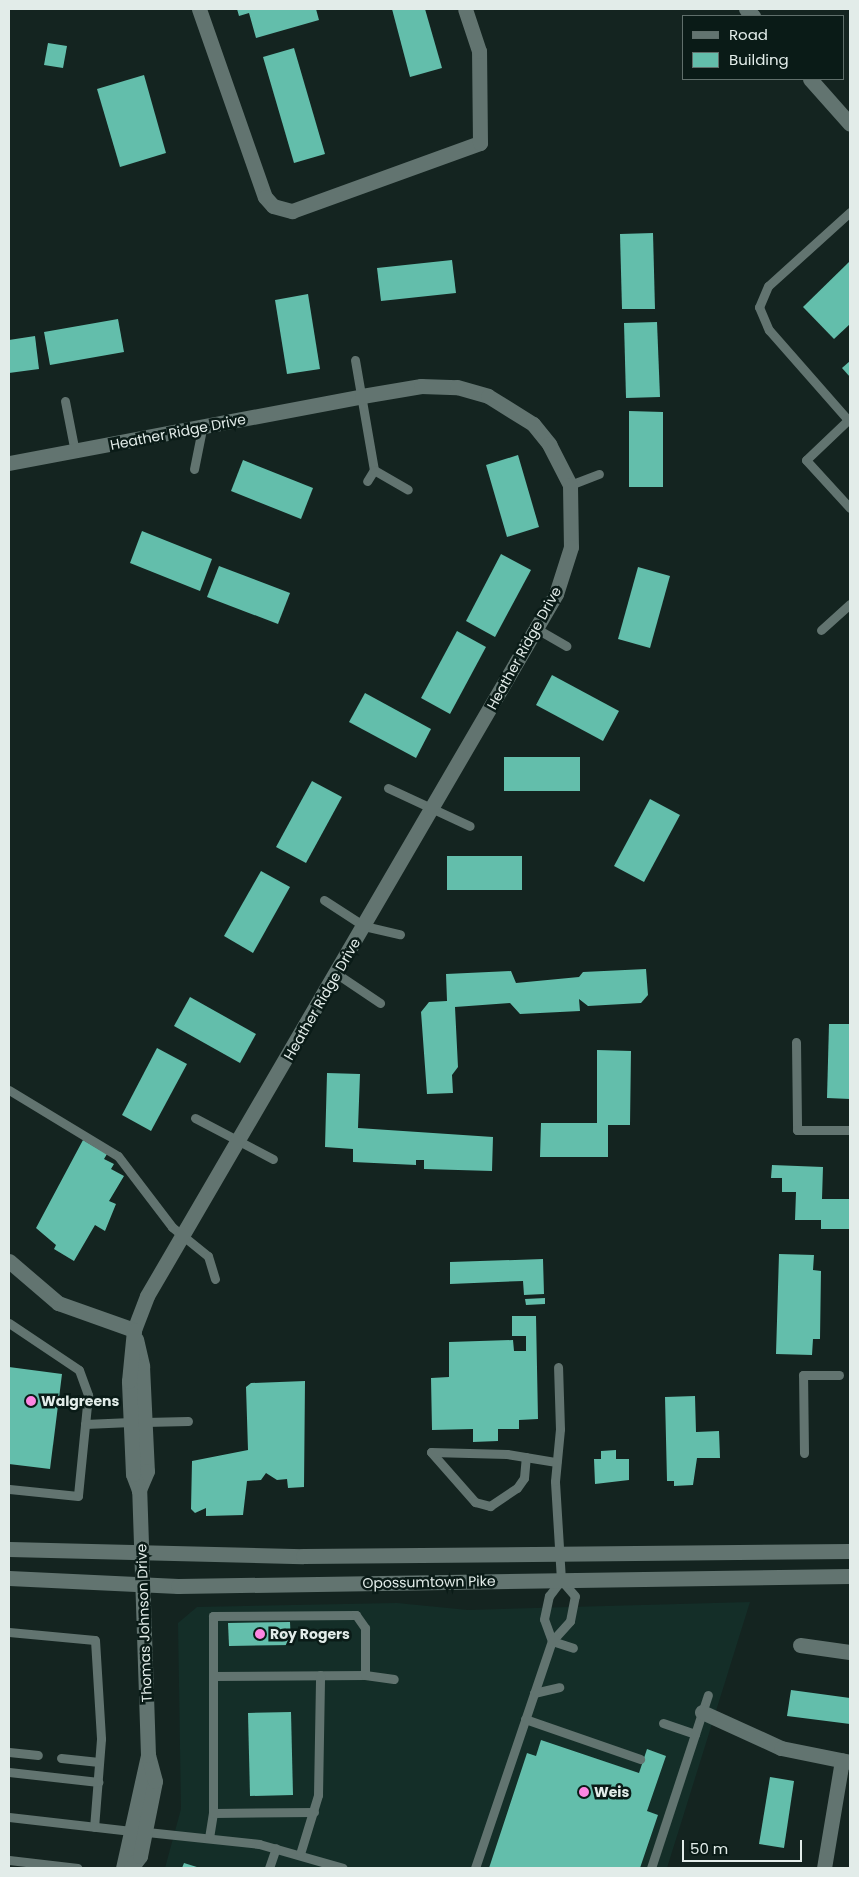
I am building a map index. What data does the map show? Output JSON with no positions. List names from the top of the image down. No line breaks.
{"streets":{"street":["Heather Ridge Drive","Opossumtown Pike","Thomas Johnson Drive"]},"crossings":[["Heather Ridge Drive","Thomas Johnson Drive"],["Opossumtown Pike","Thomas Johnson Drive"]],"places":["Walgreens","Roy Rogers","Weis"],"legend":["Road","Building"],"scale_bar":"50 m"}
